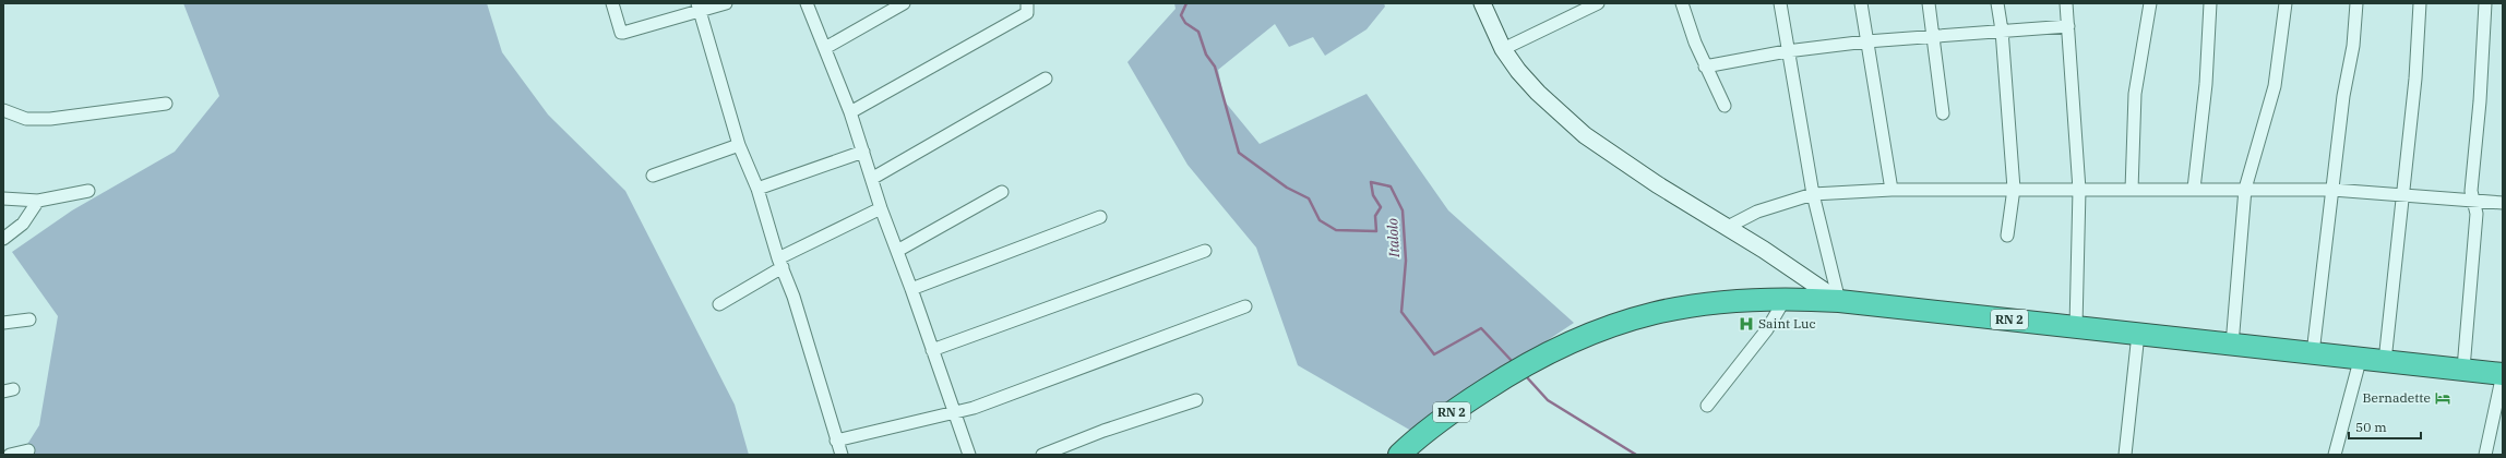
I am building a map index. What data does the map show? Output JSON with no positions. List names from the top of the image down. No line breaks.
{"streets":{"highway":["RN 2"]},"water":["Italolo"],"places":{"hospital":["Saint Luc"],"hotel":["Bernadette"]},"scale_bar":"50 m"}
